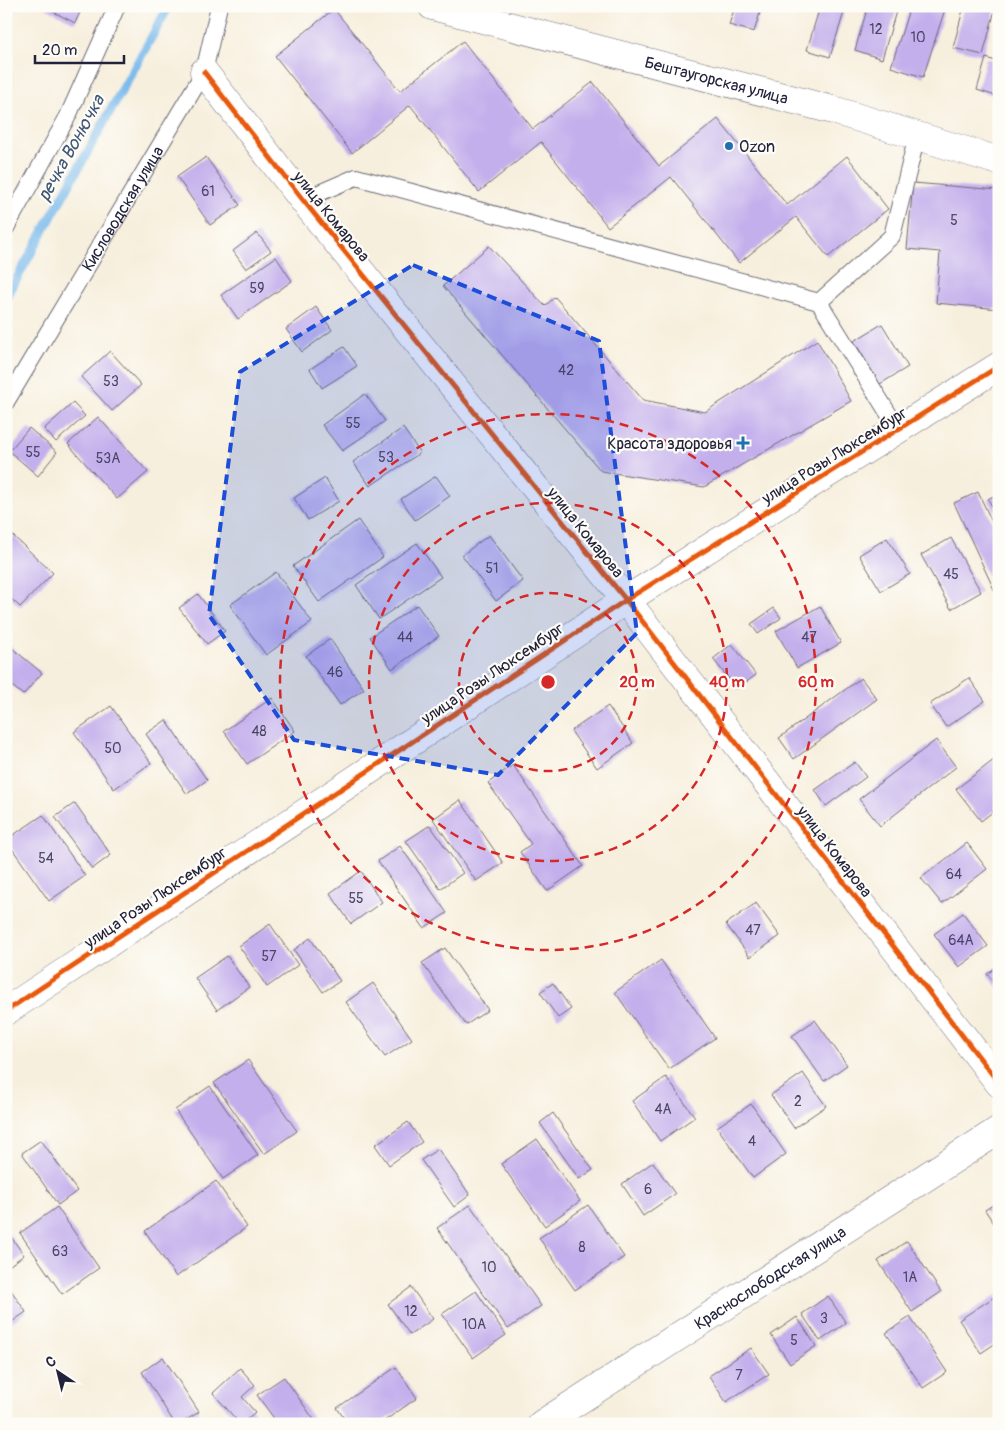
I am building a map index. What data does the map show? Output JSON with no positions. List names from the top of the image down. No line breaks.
{"streets":{"street":["Бештаугорская улица","улица Комарова","улица Розы Люксембург","Краснослободская улица"],"lane":["Кисловодская улица"]},"crossings":[["Кисловодская улица","улица Комарова"],["улица Комарова","улица Розы Люксембург"]],"water":["речка Вонючка"],"places":{"other":["Ozon"],"health":["Красота здоровья"]},"house_numbers":["12","10","61","5","59","42","53","55","55","53","53А","51","45","44","47","46","48","50","54","64","55","47","64А","57","2","4А","4","6","8","63","10","1А","12","3","10А","5","7"],"scale_bar":"20 m","north":"top left","rings":["20 m","40 m","60 m"]}
